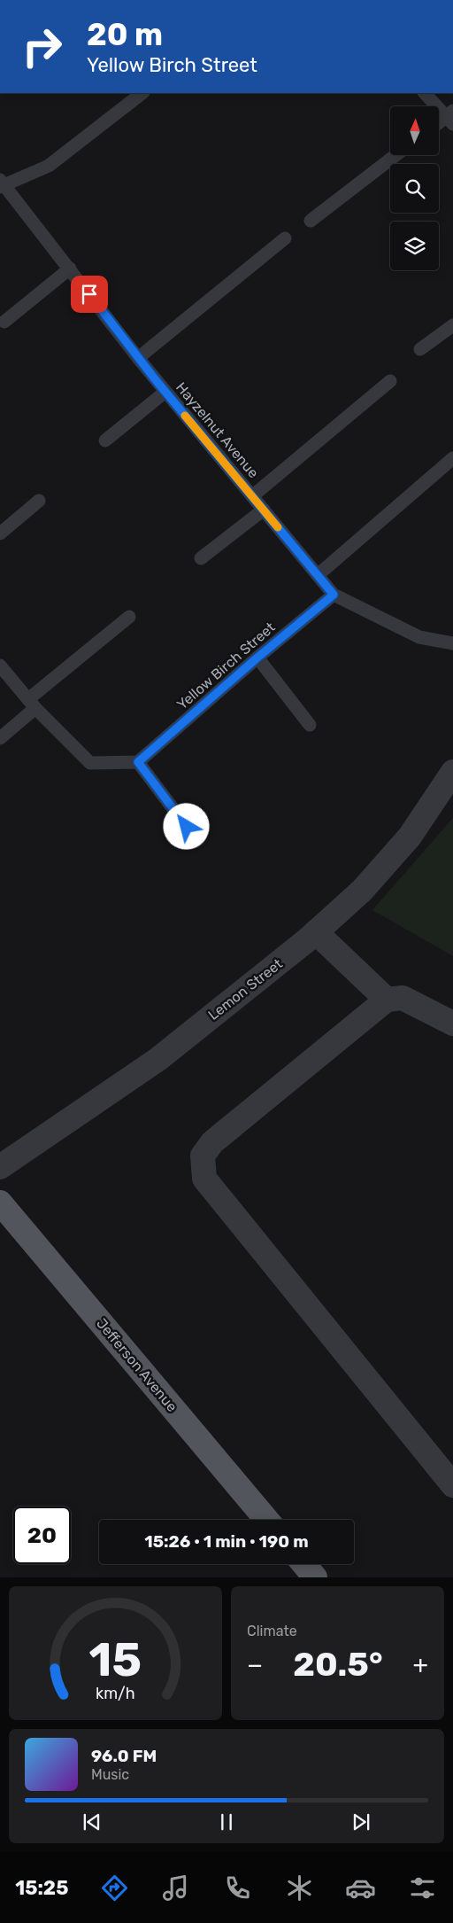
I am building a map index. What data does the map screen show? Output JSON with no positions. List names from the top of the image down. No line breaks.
{"streets":{"main road":["Jefferson Avenue"],"street":["Lemon Street"],"lane":["Hayzelnut Avenue","Yellow Birch Street"]},"crossings":[["Hayzelnut Avenue","Yellow Birch Street"]],"north":"top","page":{"turn":["20 m","Yellow Birch Street"],"limit":"20","trip":"15:26 · 1 min · 190 m","tile":"Climate","heat":["−","20.5°","+"],"song":["96.0 FM","Music"],"tabs":"15:25","gauge":["15","km/h"]}}
